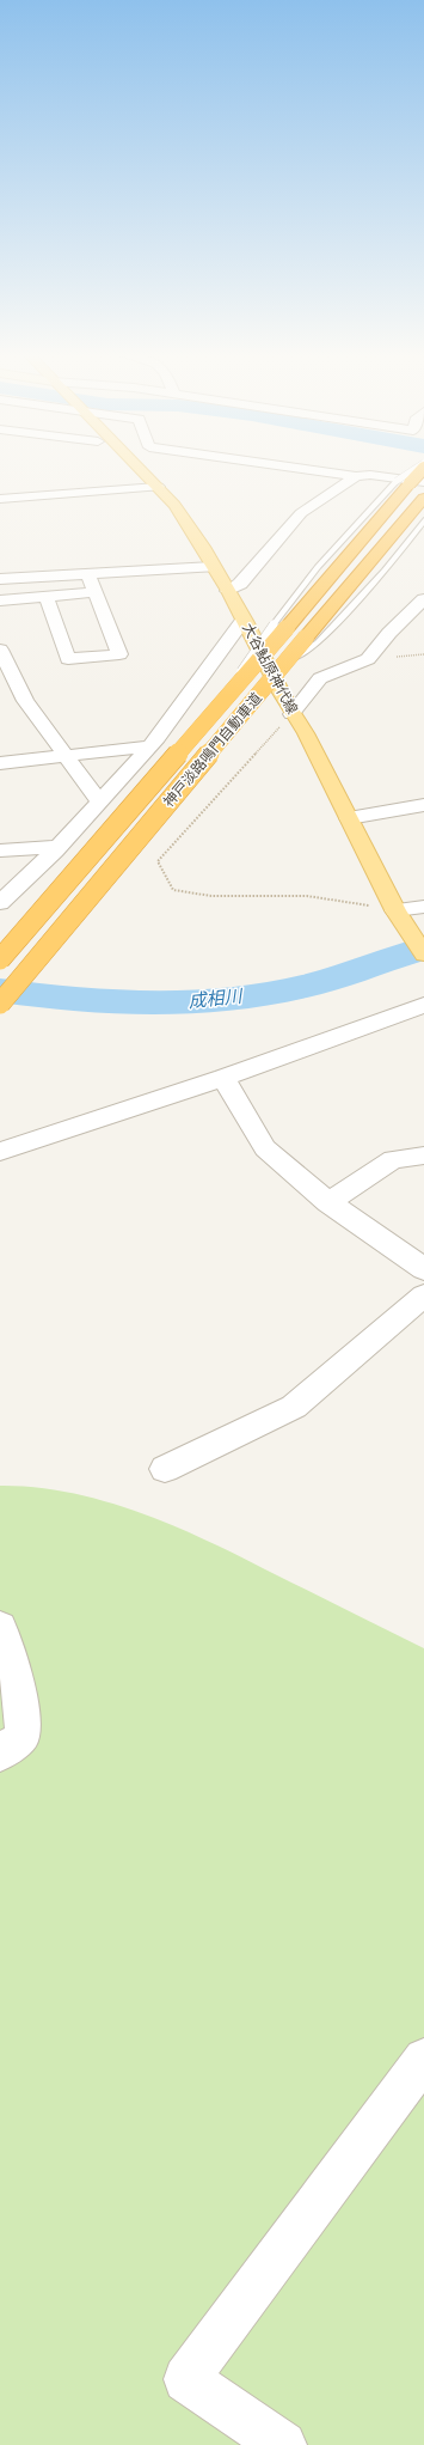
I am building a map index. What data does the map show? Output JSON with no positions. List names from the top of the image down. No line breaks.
{"streets":{"highway":["神戸淡路鳴門自動車道"],"main road":["大谷鮎原神代線"]},"water":["成相川"]}
